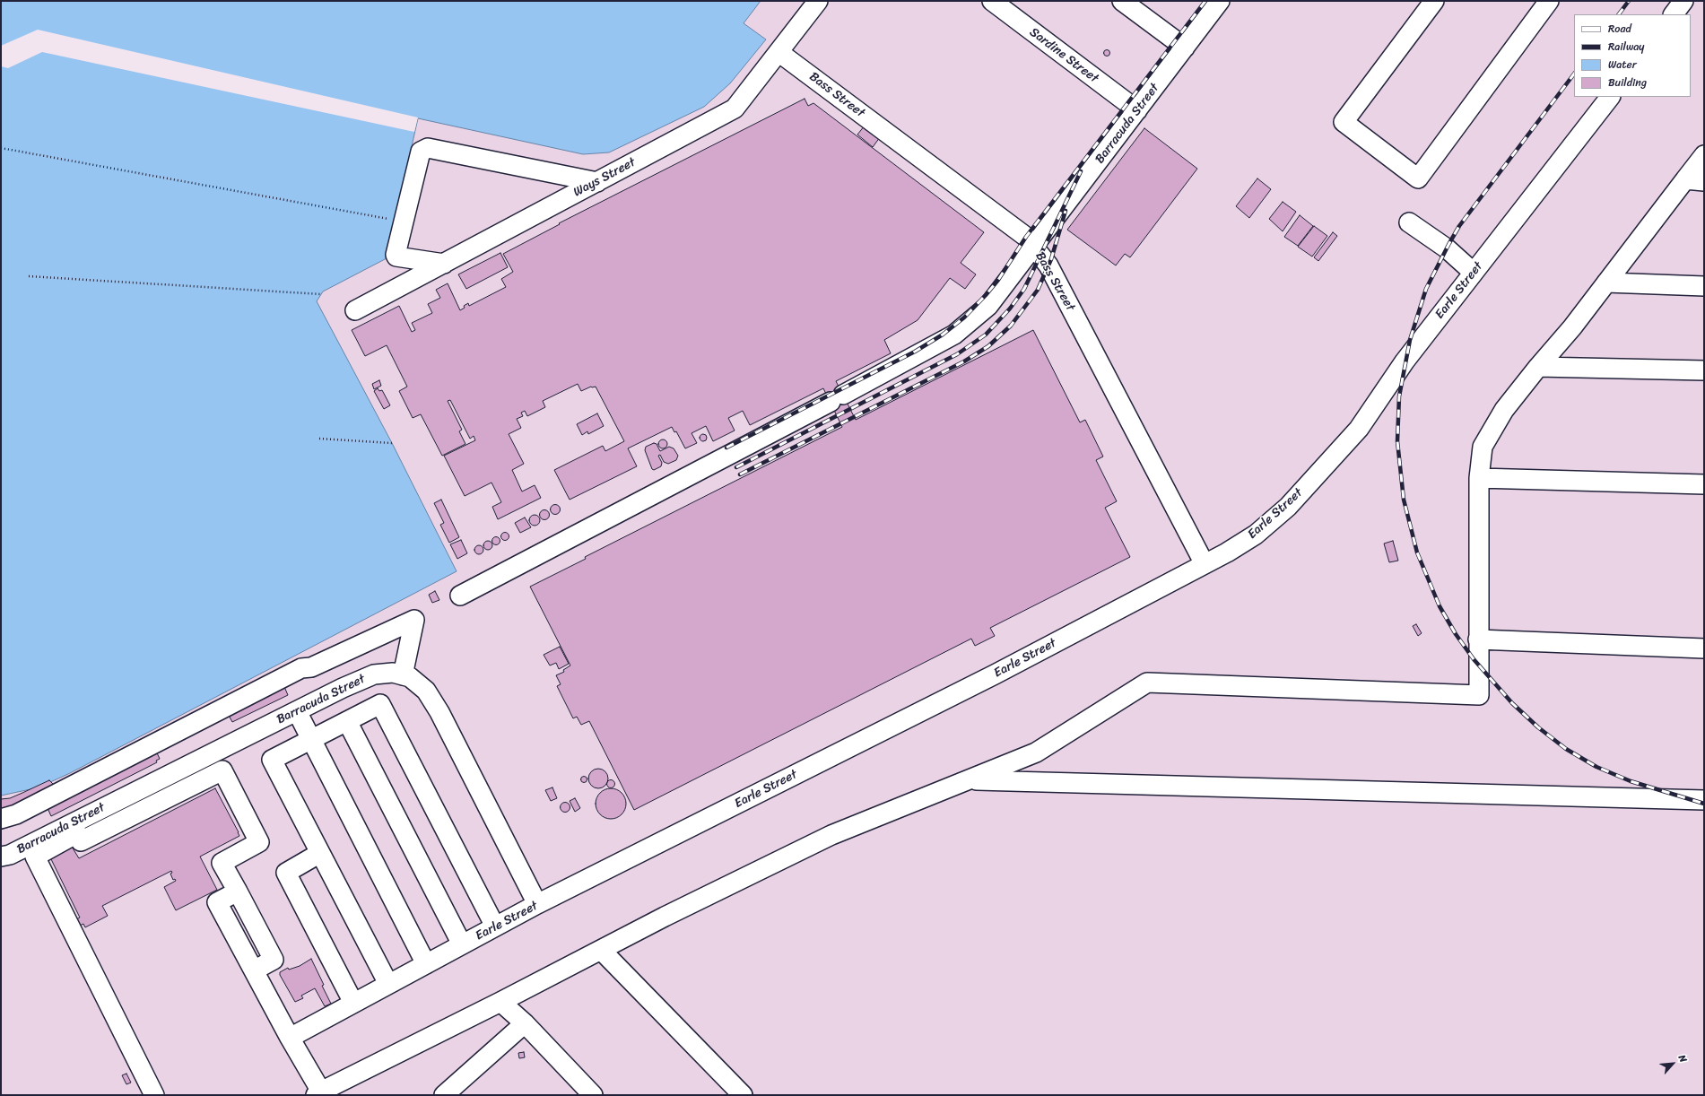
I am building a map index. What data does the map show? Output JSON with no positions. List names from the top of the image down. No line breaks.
{"streets":{"street":["Sardine Street","Bass Street","Barracuda Street","Ways Street","Earle Street"]},"crossings":[["Sardine Street","Barracuda Street"],["Bass Street","Barracuda Street"],["Bass Street","Ways Street"],["Bass Street","Earle Street"],["Barracuda Street","Earle Street"]],"legend":["Road","Railway","Water","Building"],"north":"top right"}
